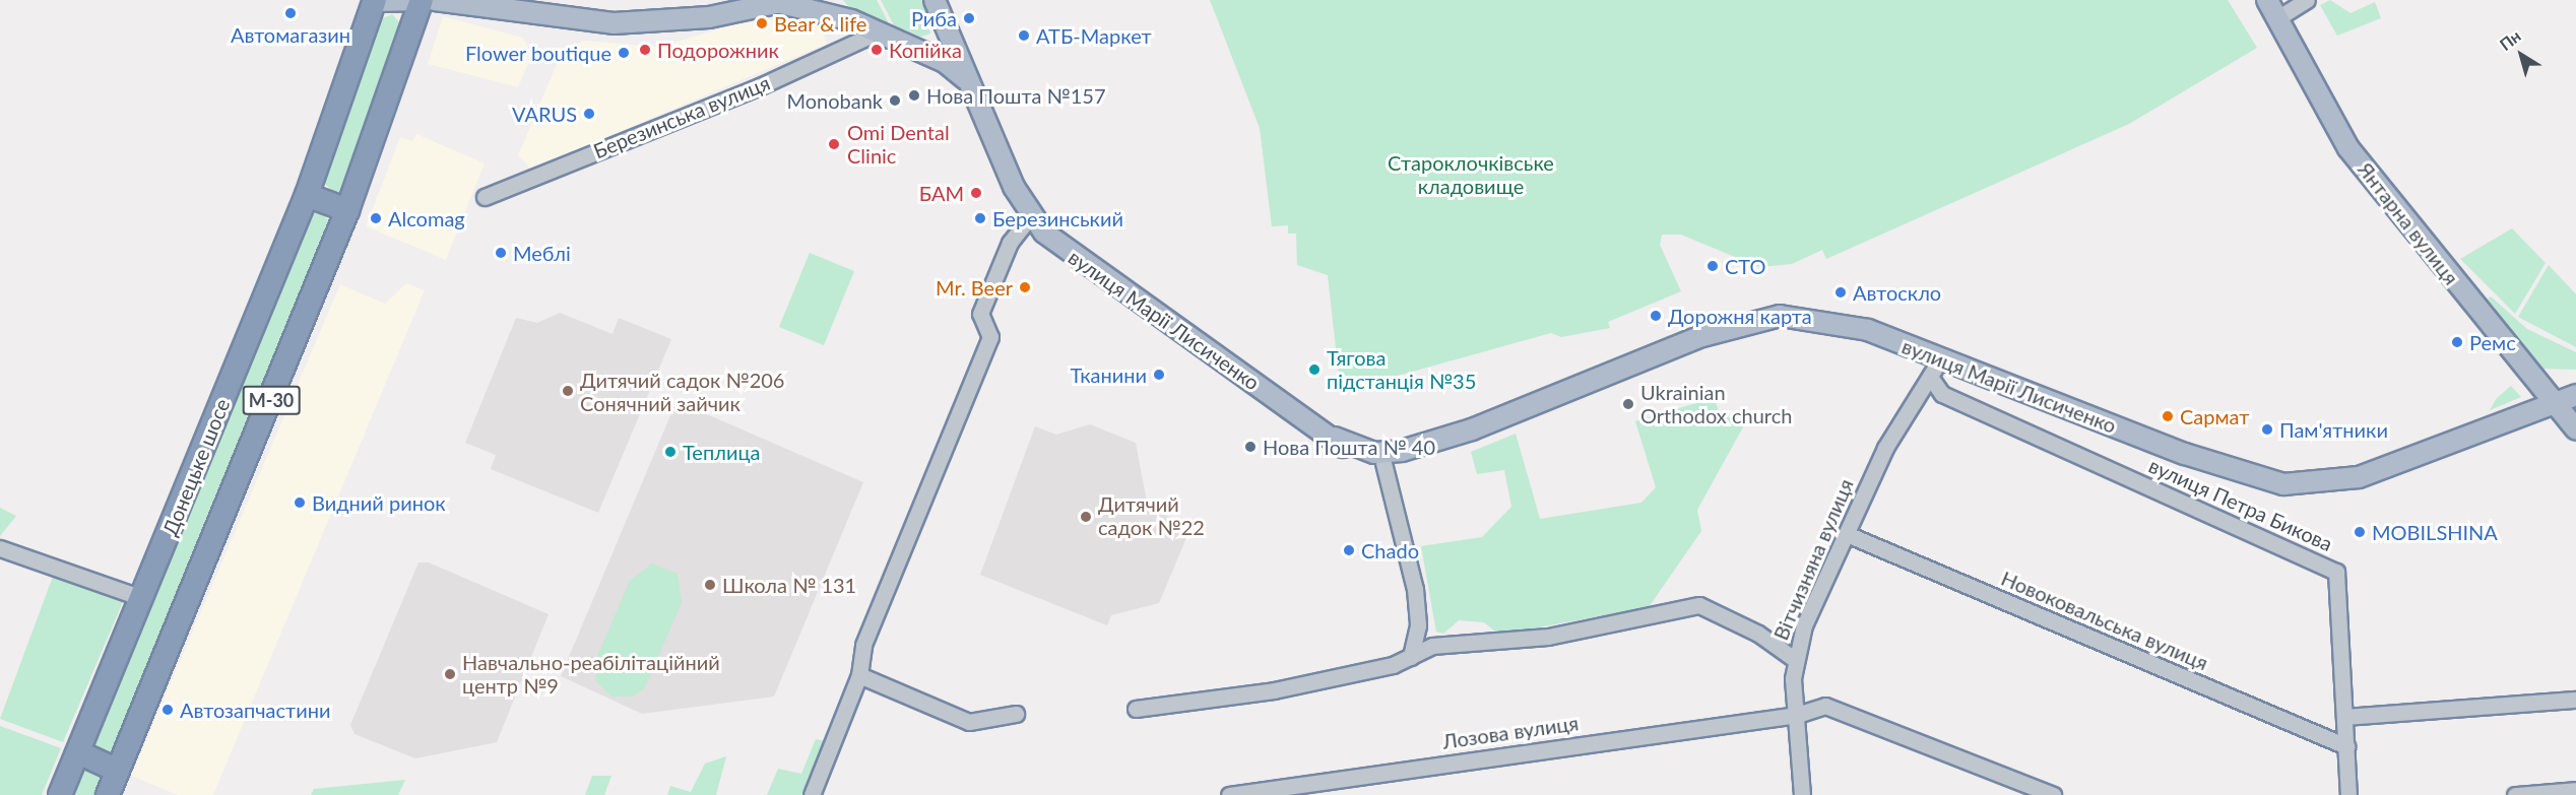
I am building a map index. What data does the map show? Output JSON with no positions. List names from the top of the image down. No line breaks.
{"streets":{"highway":["М-30","Донецьке шосе"],"main road":["Янтарна вулиця","вулиця Марії Лисиченко"],"street":["Березинська вулиця","вулиця Петра Бикова","Вітчизняна вулиця","Новоковальська вулиця","Лозова вулиця"]},"crossings":[["Янтарна вулиця","вулиця Марії Лисиченко"],["вулиця Марії Лисиченко","Вітчизняна вулиця"],["вулиця Петра Бикова","Вітчизняна вулиця"],["вулиця Петра Бикова","Новоковальська вулиця"],["Вітчизняна вулиця","Новоковальська вулиця"],["Вітчизняна вулиця","Лозова вулиця"]],"parks":["Староклочківське кладовище"],"places":["Автомагазин","Риба","Bear & life","АТБ-Маркет","Подорожник","Копійка","Flower boutique","Нова Пошта №157","Monobank","VARUS","Omi Dental Clinic","БАМ","Alcomag","Березинський","Меблі","СТО","Mr. Beer","Автоскло","Дорожня карта","Ремс","Тягова пiдстанцiя №35","Тканини","Дитячий садок №206 Сонячний зайчик","Ukrainian Orthodox church","Сармат","Пам'ятники","Нова Пошта № 40","Теплица","Видний ринок","Дитячий садок №22","MOBILSHINA","Chado","Школа № 131","Навчально-реабілітаційний центр №9","Автозапчастини"],"north":"top left"}
